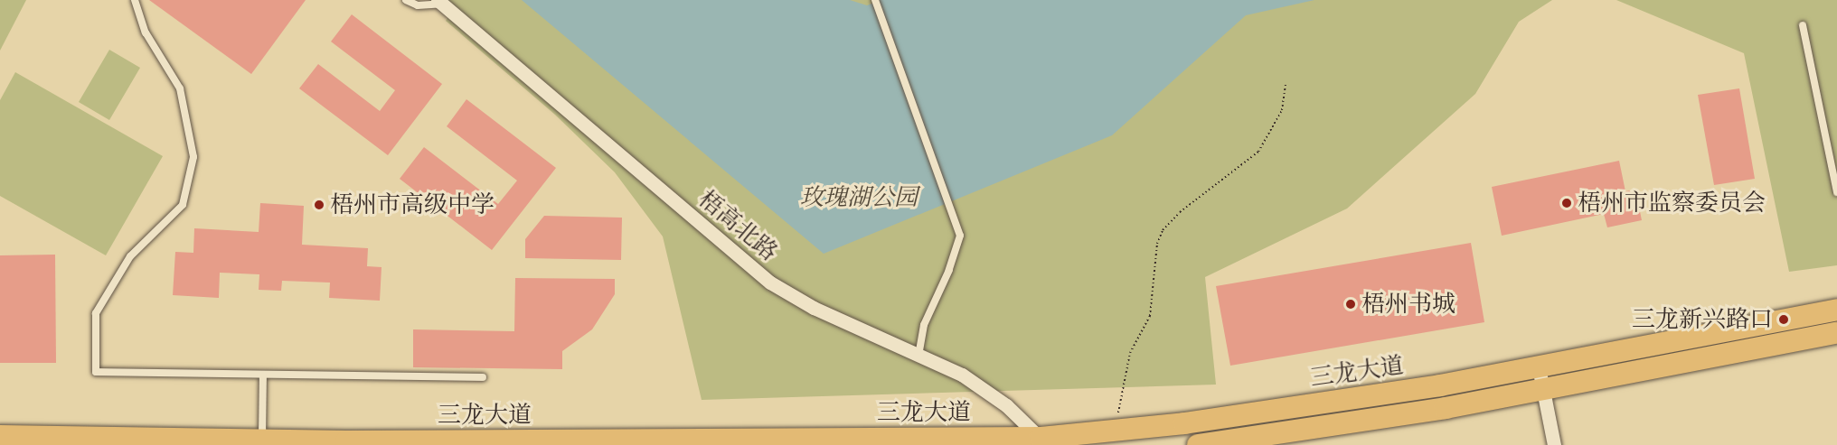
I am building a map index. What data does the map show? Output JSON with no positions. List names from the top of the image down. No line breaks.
{"streets":{"main road":["三龙大道"],"street":["梧高北路"]},"crossings":[["梧高北路","三龙大道"]],"parks":["玫瑰湖公园"],"places":["梧州市监察委员会","梧州市高级中学","梧州书城","三龙新兴路口"]}
